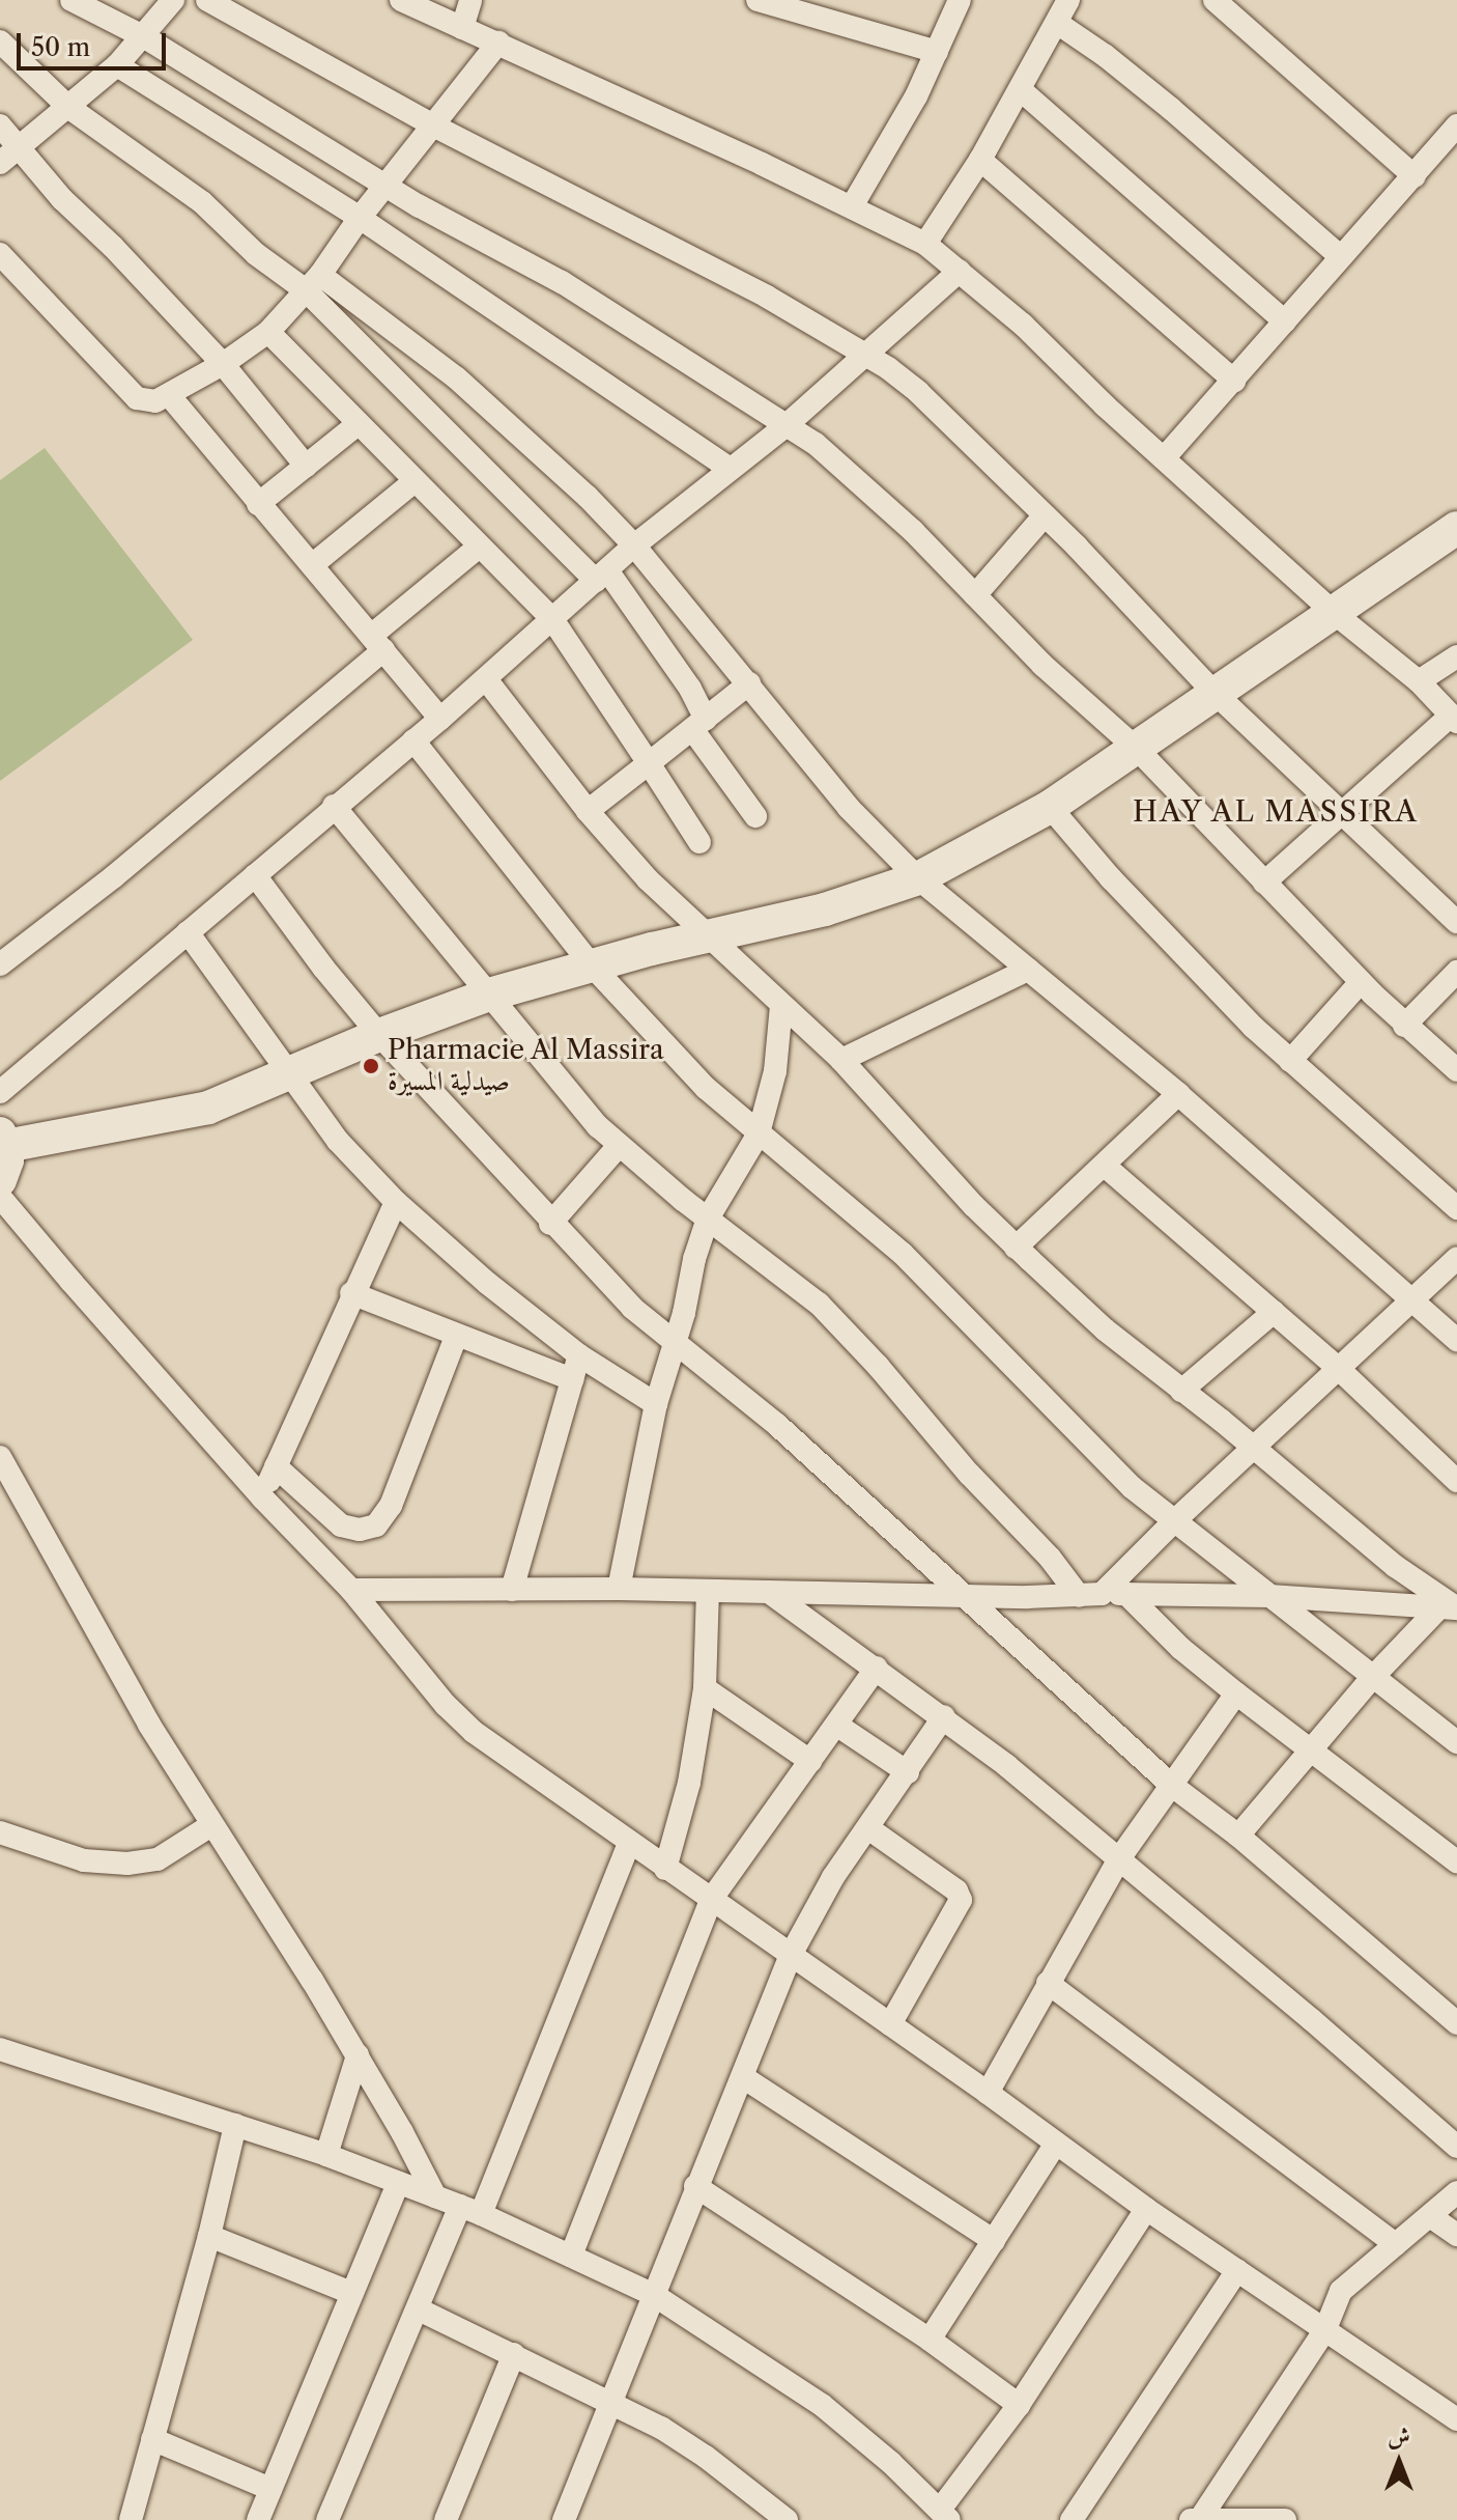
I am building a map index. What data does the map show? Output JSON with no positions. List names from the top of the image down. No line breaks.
{"districts":["HAY AL MASSIRA"],"places":["Pharmacie Al Massira صيدلية المسيرة"],"scale_bar":"50 m","north":"top"}
